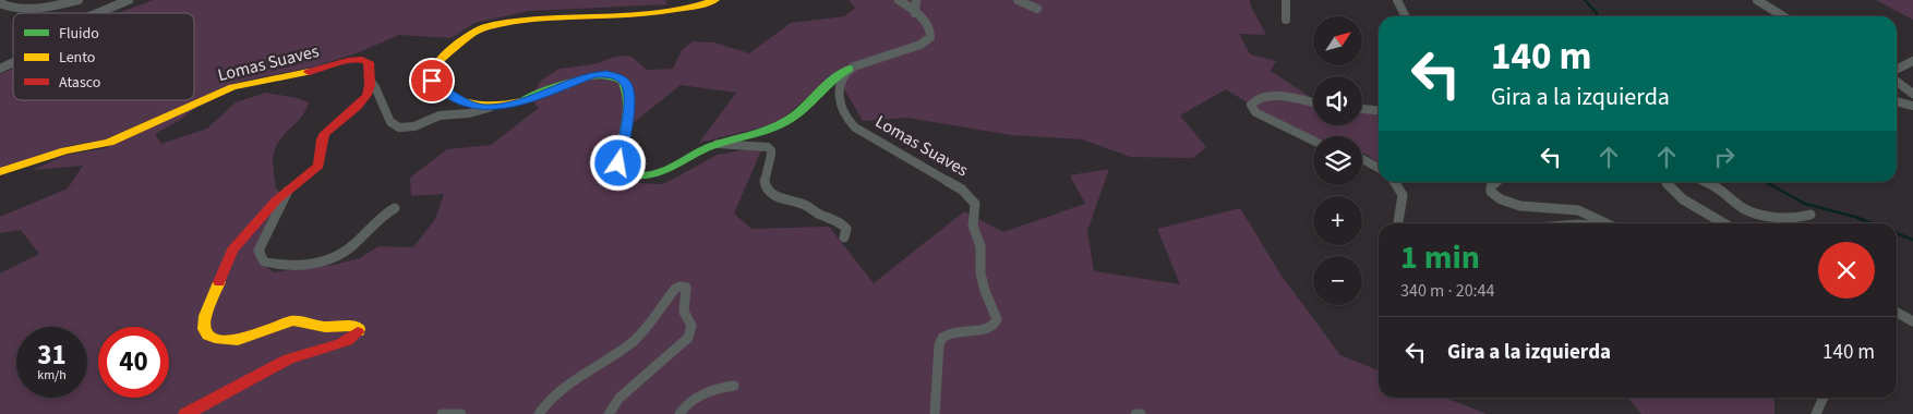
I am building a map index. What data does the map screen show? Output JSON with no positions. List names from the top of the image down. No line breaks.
{"streets":{"street":["Lomas Suaves"]},"legend":["Fluido","Lento","Atasco"],"north":"top right","page":{"map_buttons":["+","−"],"turn":["140 m","Gira a la izquierda"],"heading":["1 min","340 m · 20:44"],"list":[{"name":"Gira a la izquierda","value":"140 m"}],"speed":"31 km/h","limit":"40"}}
